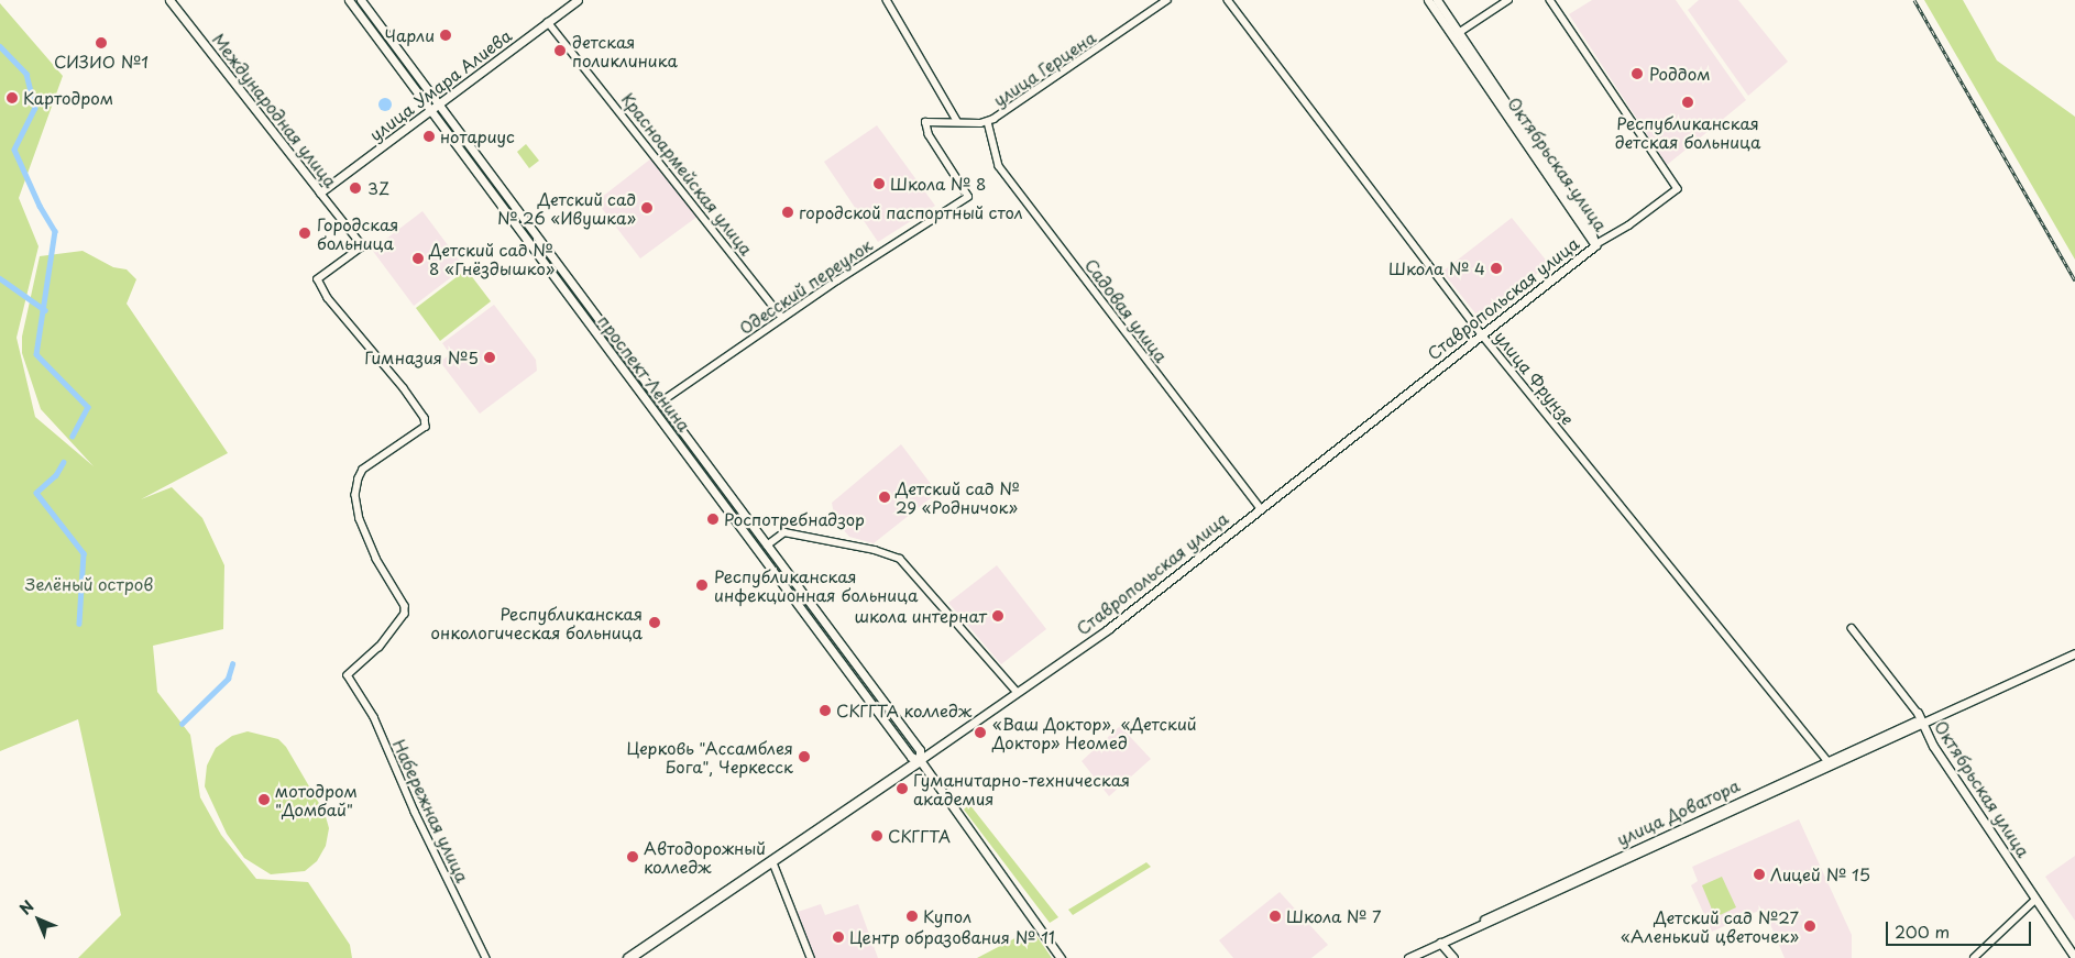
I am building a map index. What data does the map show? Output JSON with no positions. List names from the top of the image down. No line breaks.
{"streets":{"highway":["Ставропольская улица"],"main road":["улица Умара Алиева","Международная улица","Октябрьская улица","проспект Ленина","улица Доватора"],"street":["улица Герцена","Красноармейская улица","Одесский переулок","Садовая улица","улица Фрунзе","Набережная улица"]},"crossings":[["улица Герцена","Одесский переулок"],["улица Герцена","Садовая улица"],["улица Умара Алиева","Международная улица"],["улица Умара Алиева","Красноармейская улица"],["улица Умара Алиева","проспект Ленина"],["Международная улица","Набережная улица"],["Октябрьская улица","Ставропольская улица"],["Октябрьская улица","улица Доватора"],["Красноармейская улица","Одесский переулок"],["Одесский переулок","проспект Ленина"],["Ставропольская улица","Садовая улица"],["Ставропольская улица","проспект Ленина"],["Ставропольская улица","улица Фрунзе"],["улица Фрунзе","улица Доватора"]],"parks":["Зелёный остров"],"places":["Чарли","СИЗИО №1","детская поликлиника","Роддом","Картодром","Республиканская детская больница","нотариус","Школа № 8","3Z","Детский сад № 26 «Ивушка»","городской паспортный стол","Городская больница","Детский сад № 8 «Гнёздышко»","Школа № 4","Гимназия №5","Детский сад № 29 «Родничок»","Роспотребнадзор","Республиканская инфекционная больница","школа интернат","Республиканская онкологическая больница","СКГГТА колледж","«Ваш Доктор», «Детский Доктор» Неомед","Церковь \"Ассамблея Бога\", Черкесск","Гуманитарно-техническая академия","мотодром \"Домбай\"","СКГГТА","Автодорожный колледж","Лицей № 15","Купол","Школа № 7","Детский сад №27 «Аленький цветочек»","Центр образования № 11"],"scale_bar":"200 m","north":"top left"}
